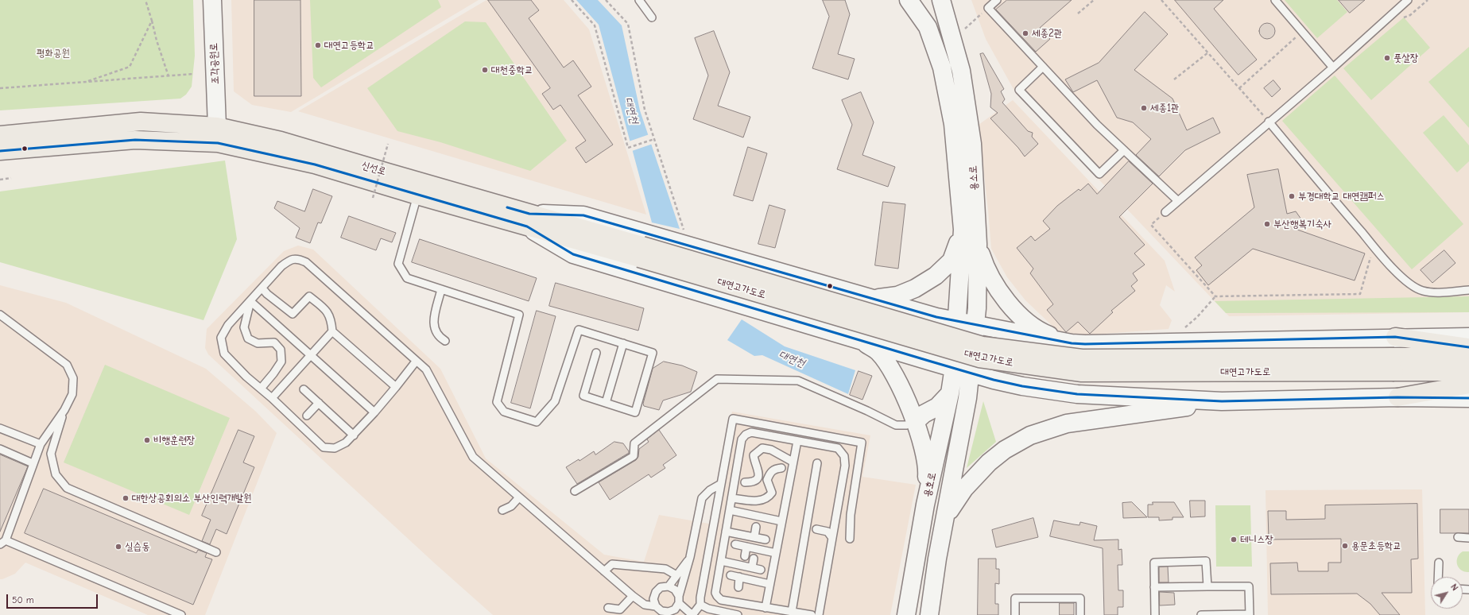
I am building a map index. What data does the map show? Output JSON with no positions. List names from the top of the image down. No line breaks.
{"streets":{"highway":["신선로","대연고가도로"],"main road":["조각공원로","용소로","용호로"]},"crossings":[["조각공원로","신선로"],["신선로","대연고가도로"],["용소로","용호로"]],"water":["대연천"],"parks":["평화공원"],"places":["세종2관","대연고등학교","풋살장","대천중학교","세종1관","부경대학교 대연캠퍼스","부산행복기숙사","비행훈련장","대한상공회의소 부산인력개발원","테니스장","용문초등학교","실습동"],"scale_bar":"50 m","north":"top right"}
